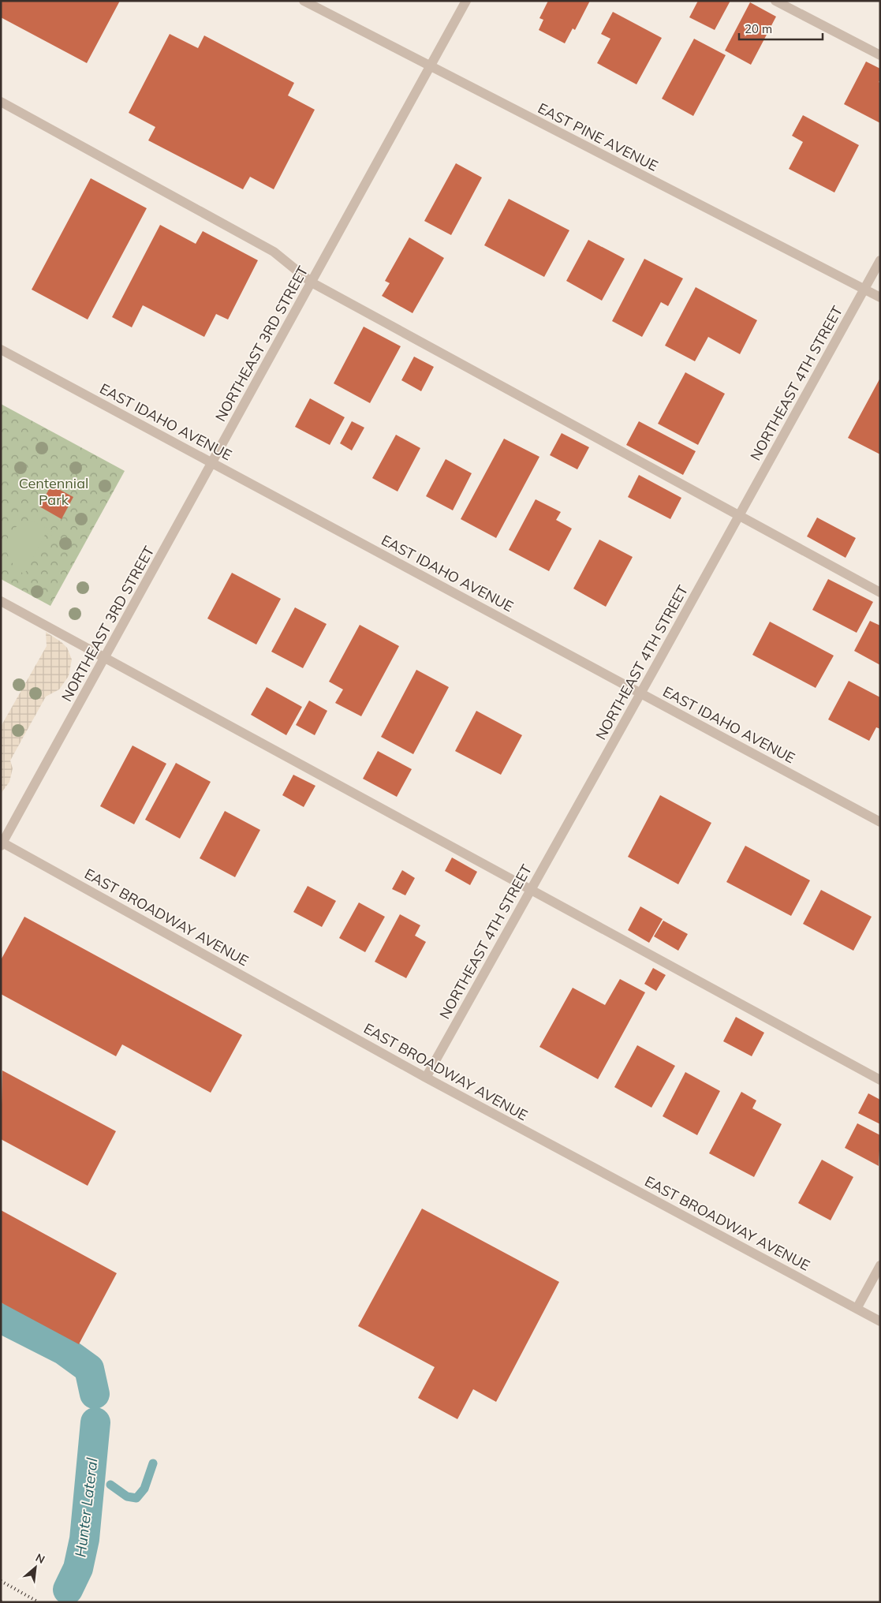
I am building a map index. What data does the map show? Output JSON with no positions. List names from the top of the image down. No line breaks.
{"streets":{"street":["EAST PINE AVENUE","NORTHEAST 3RD STREET","NORTHEAST 4TH STREET","EAST IDAHO AVENUE","EAST BROADWAY AVENUE"]},"crossings":[["EAST PINE AVENUE","NORTHEAST 3RD STREET"],["EAST PINE AVENUE","NORTHEAST 4TH STREET"],["NORTHEAST 3RD STREET","EAST IDAHO AVENUE"],["NORTHEAST 3RD STREET","EAST BROADWAY AVENUE"],["NORTHEAST 4TH STREET","EAST IDAHO AVENUE"],["NORTHEAST 4TH STREET","EAST BROADWAY AVENUE"]],"water":["Hunter Lateral"],"parks":["Centennial Park"],"scale_bar":"20 m","north":"top right"}
